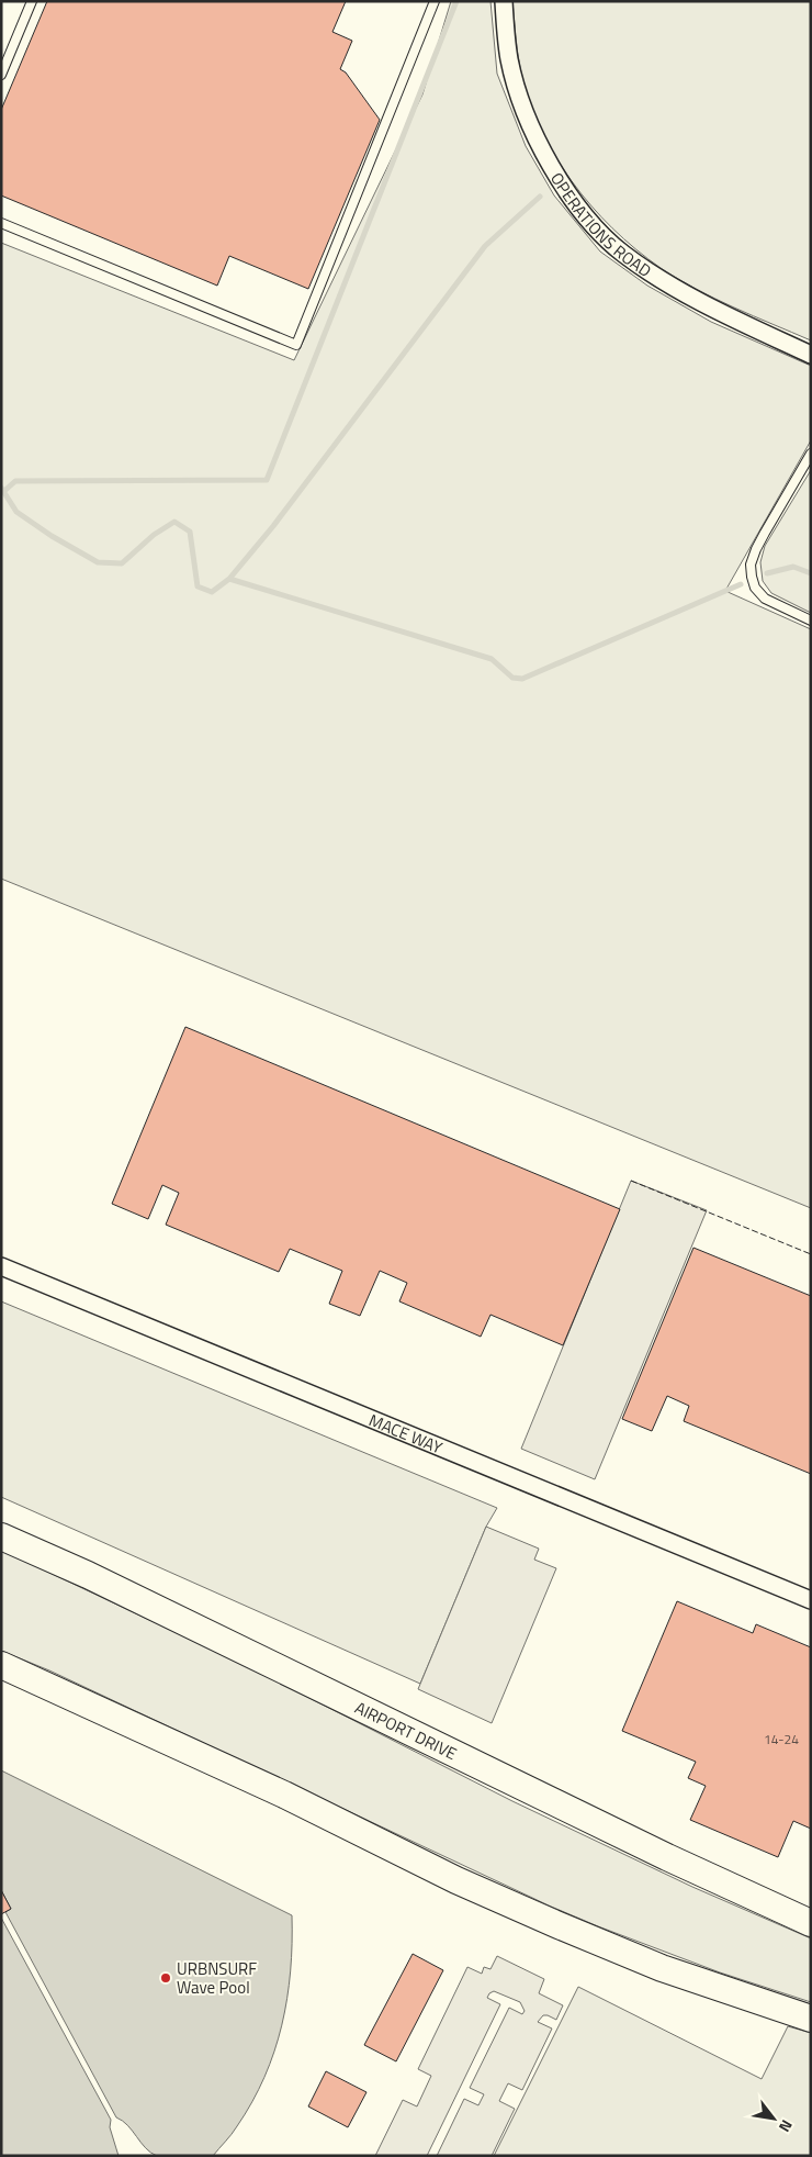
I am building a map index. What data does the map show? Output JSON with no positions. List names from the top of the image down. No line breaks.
{"streets":{"main road":["AIRPORT DRIVE"],"street":["OPERATIONS ROAD","MACE WAY"]},"places":["URBNSURF Wave Pool"],"house_numbers":["14-24"],"north":"bottom right"}
